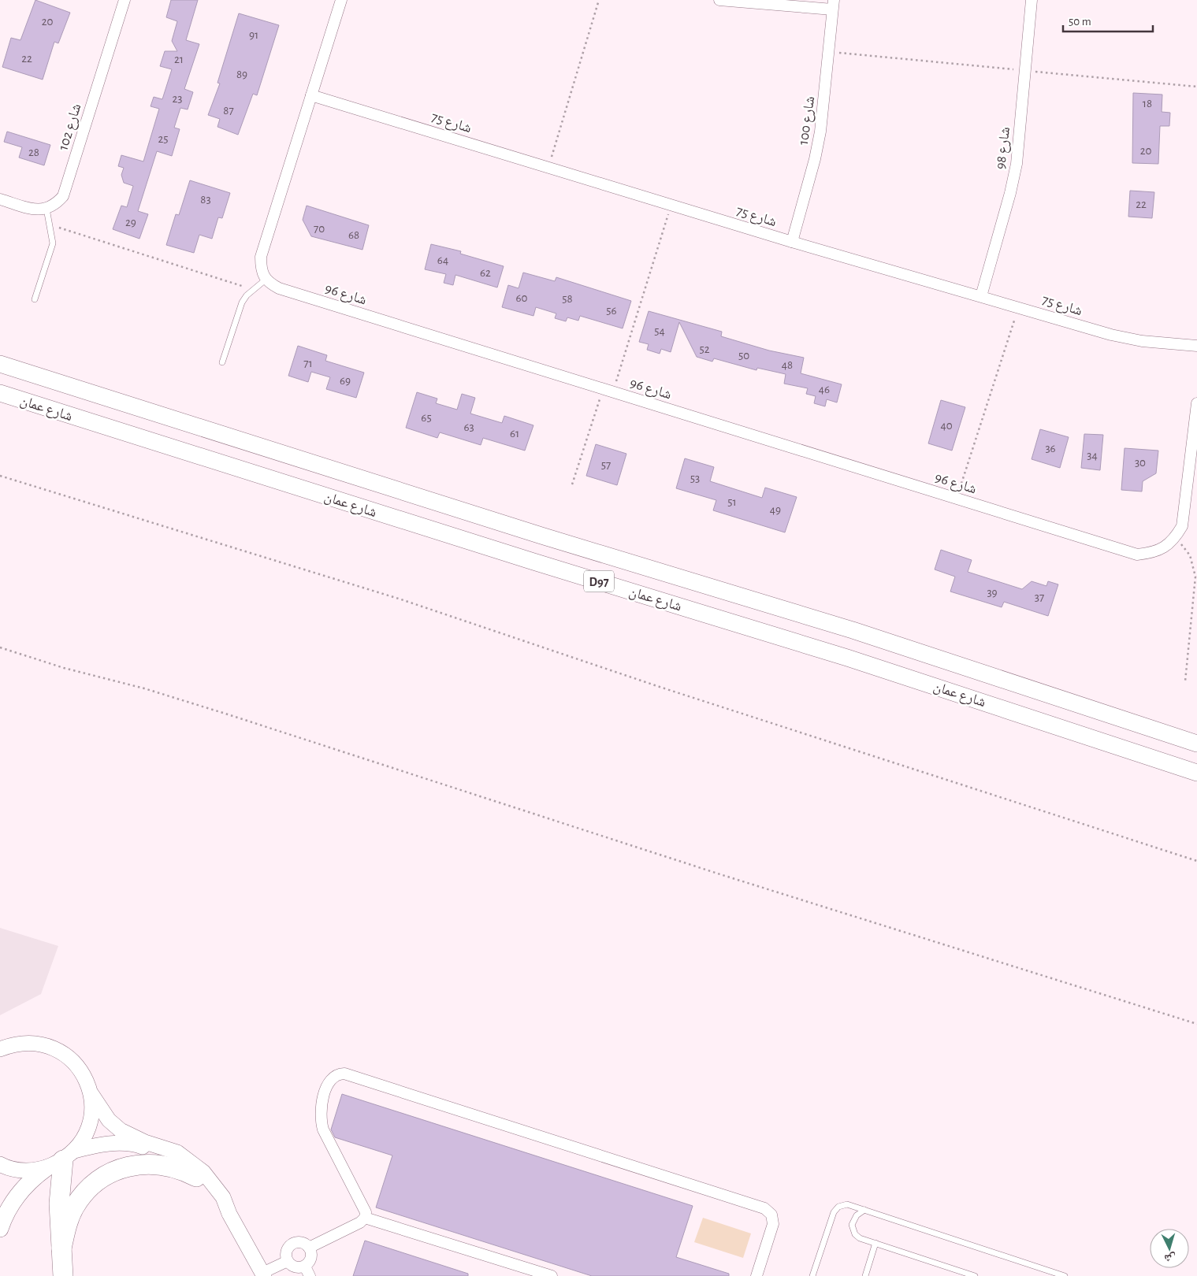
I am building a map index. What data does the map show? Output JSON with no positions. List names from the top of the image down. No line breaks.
{"streets":{"main road":["شارع عمان","D97"],"street":["شارع 100","شارع 75","شارع 102","شارع 98","شارع 96"]},"crossings":[["شارع 100","شارع 75"],["شارع 75","شارع 98"]],"house_numbers":["20","91","22","21","89","23","18","87","25","20","28","83","22","29","70","68","64","62","60","58","56","54","52","50","71","48","69","46","65","40","63","61","36","34","30","57","53","51","49","39","37"],"scale_bar":"50 m","north":"bottom"}
